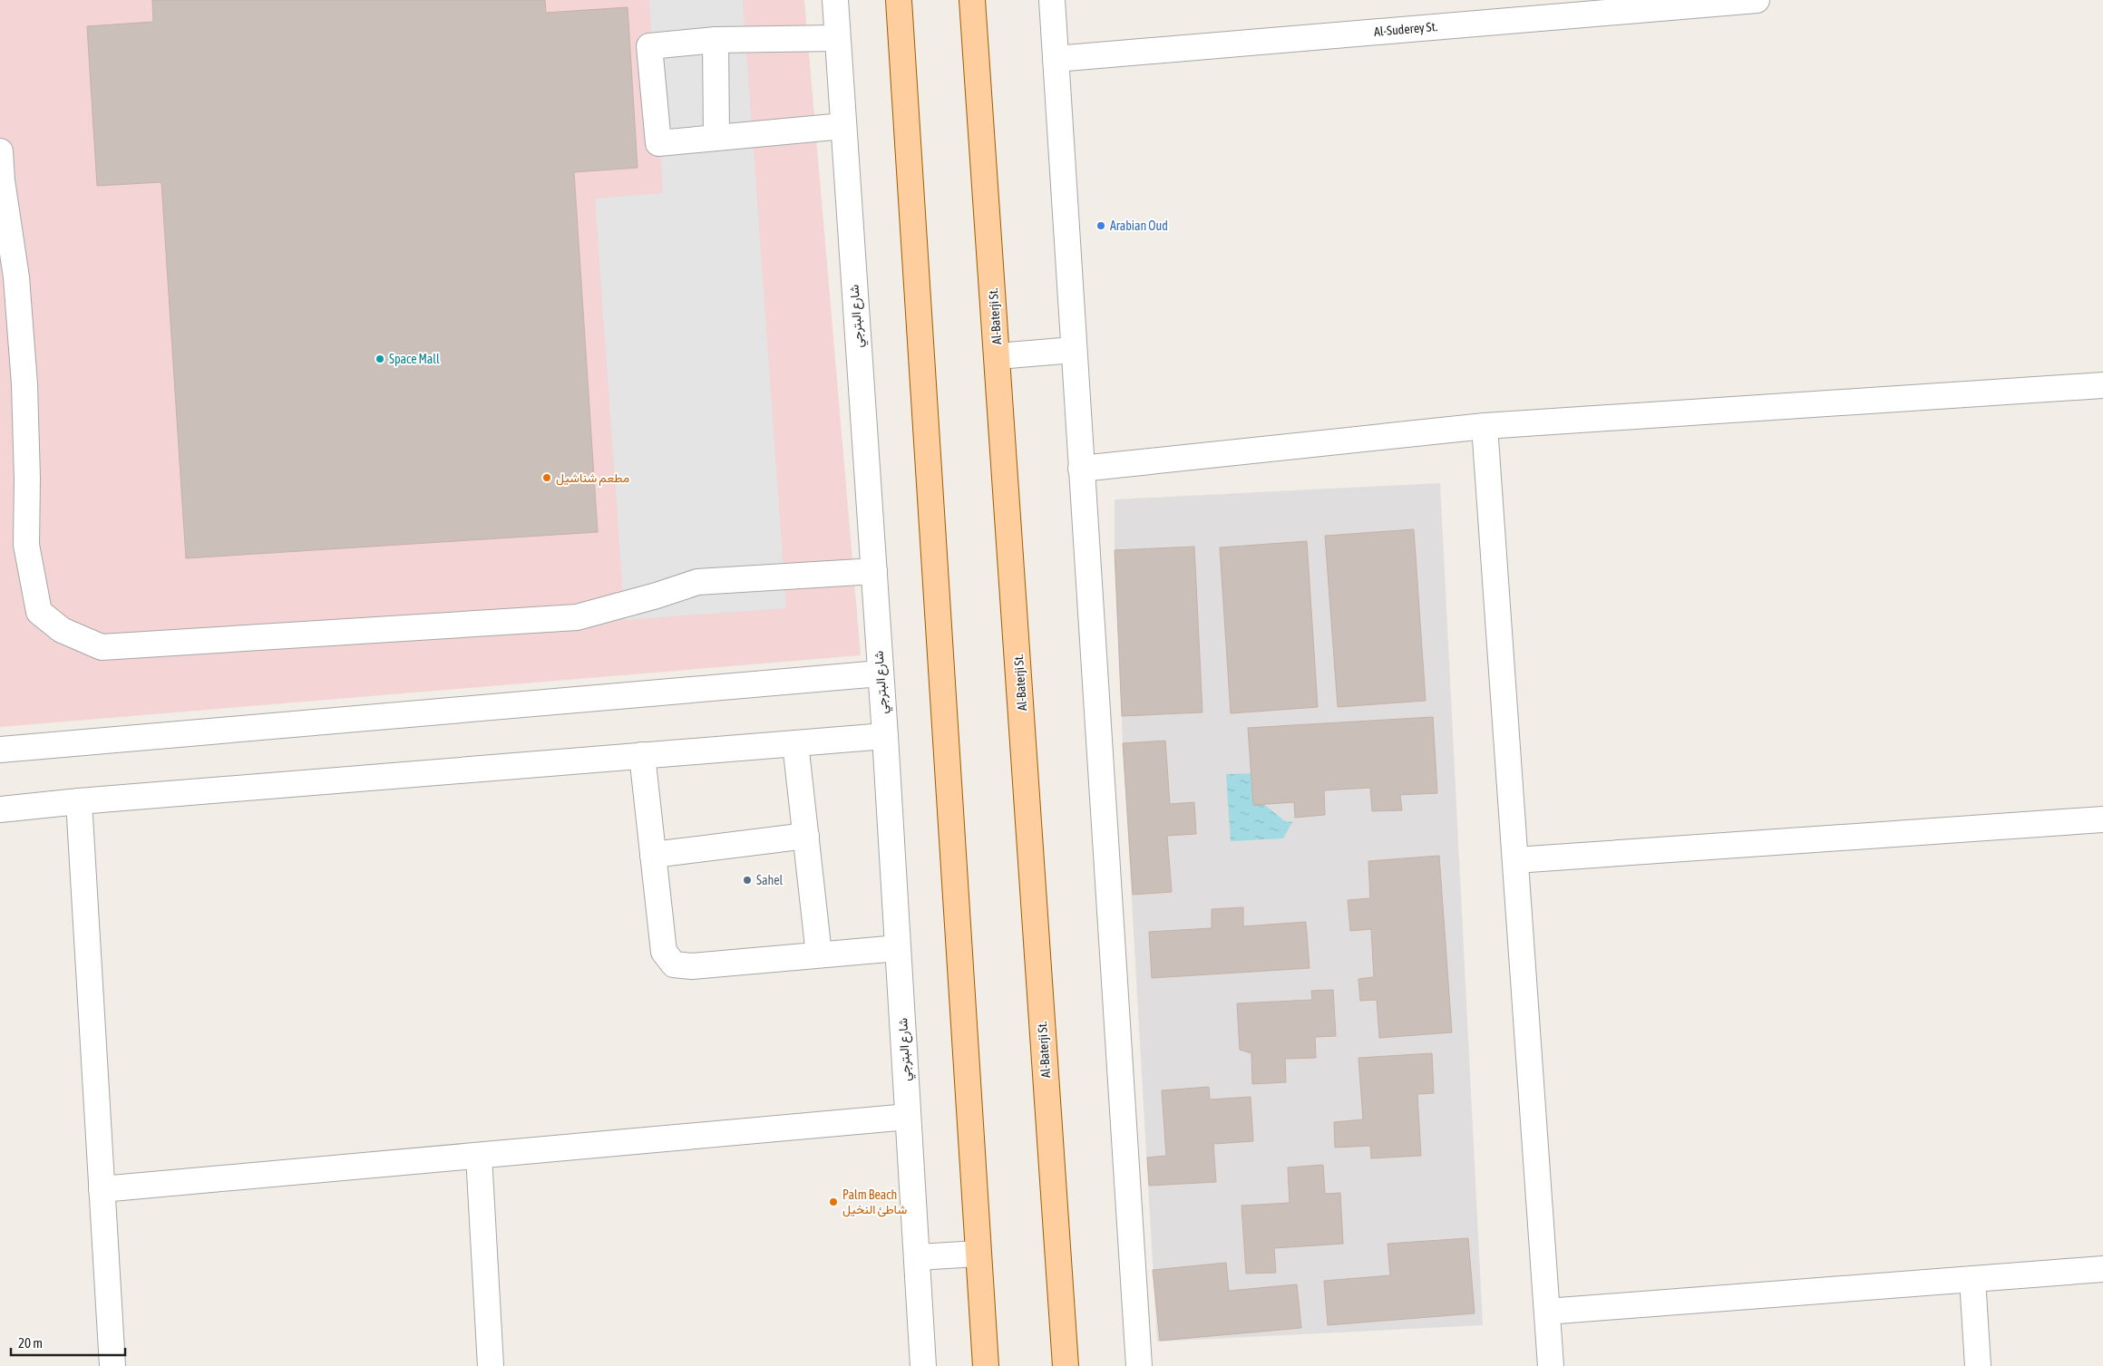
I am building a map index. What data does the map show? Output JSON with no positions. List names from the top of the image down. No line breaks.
{"streets":{"main road":["Al-Baterji St."],"street":["Al-Suderey St.","شارع البترجي"]},"places":["Arabian Oud","Space Mall","مطعم شناشيل","Sahel","Palm Beach شاطئ النخيل"],"scale_bar":"20 m"}
